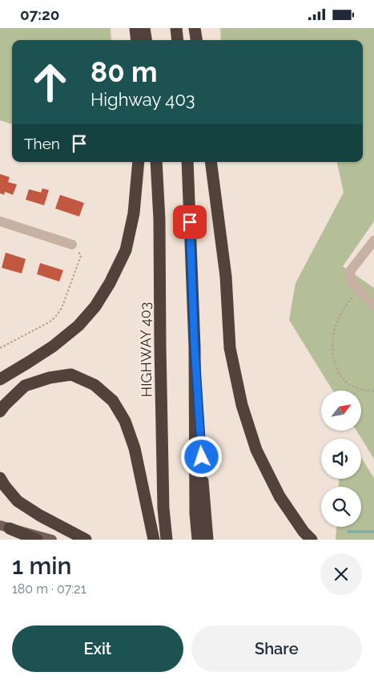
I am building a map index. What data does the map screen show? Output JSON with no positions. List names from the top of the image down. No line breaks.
{"streets":{"highway":["HIGHWAY 403"]},"north":"top right","page":{"status":"07:20","turn":["80 m","Highway 403"],"then":"Then","heading":["1 min","180 m · 07:21"],"buttons":["Exit","Share"]}}
